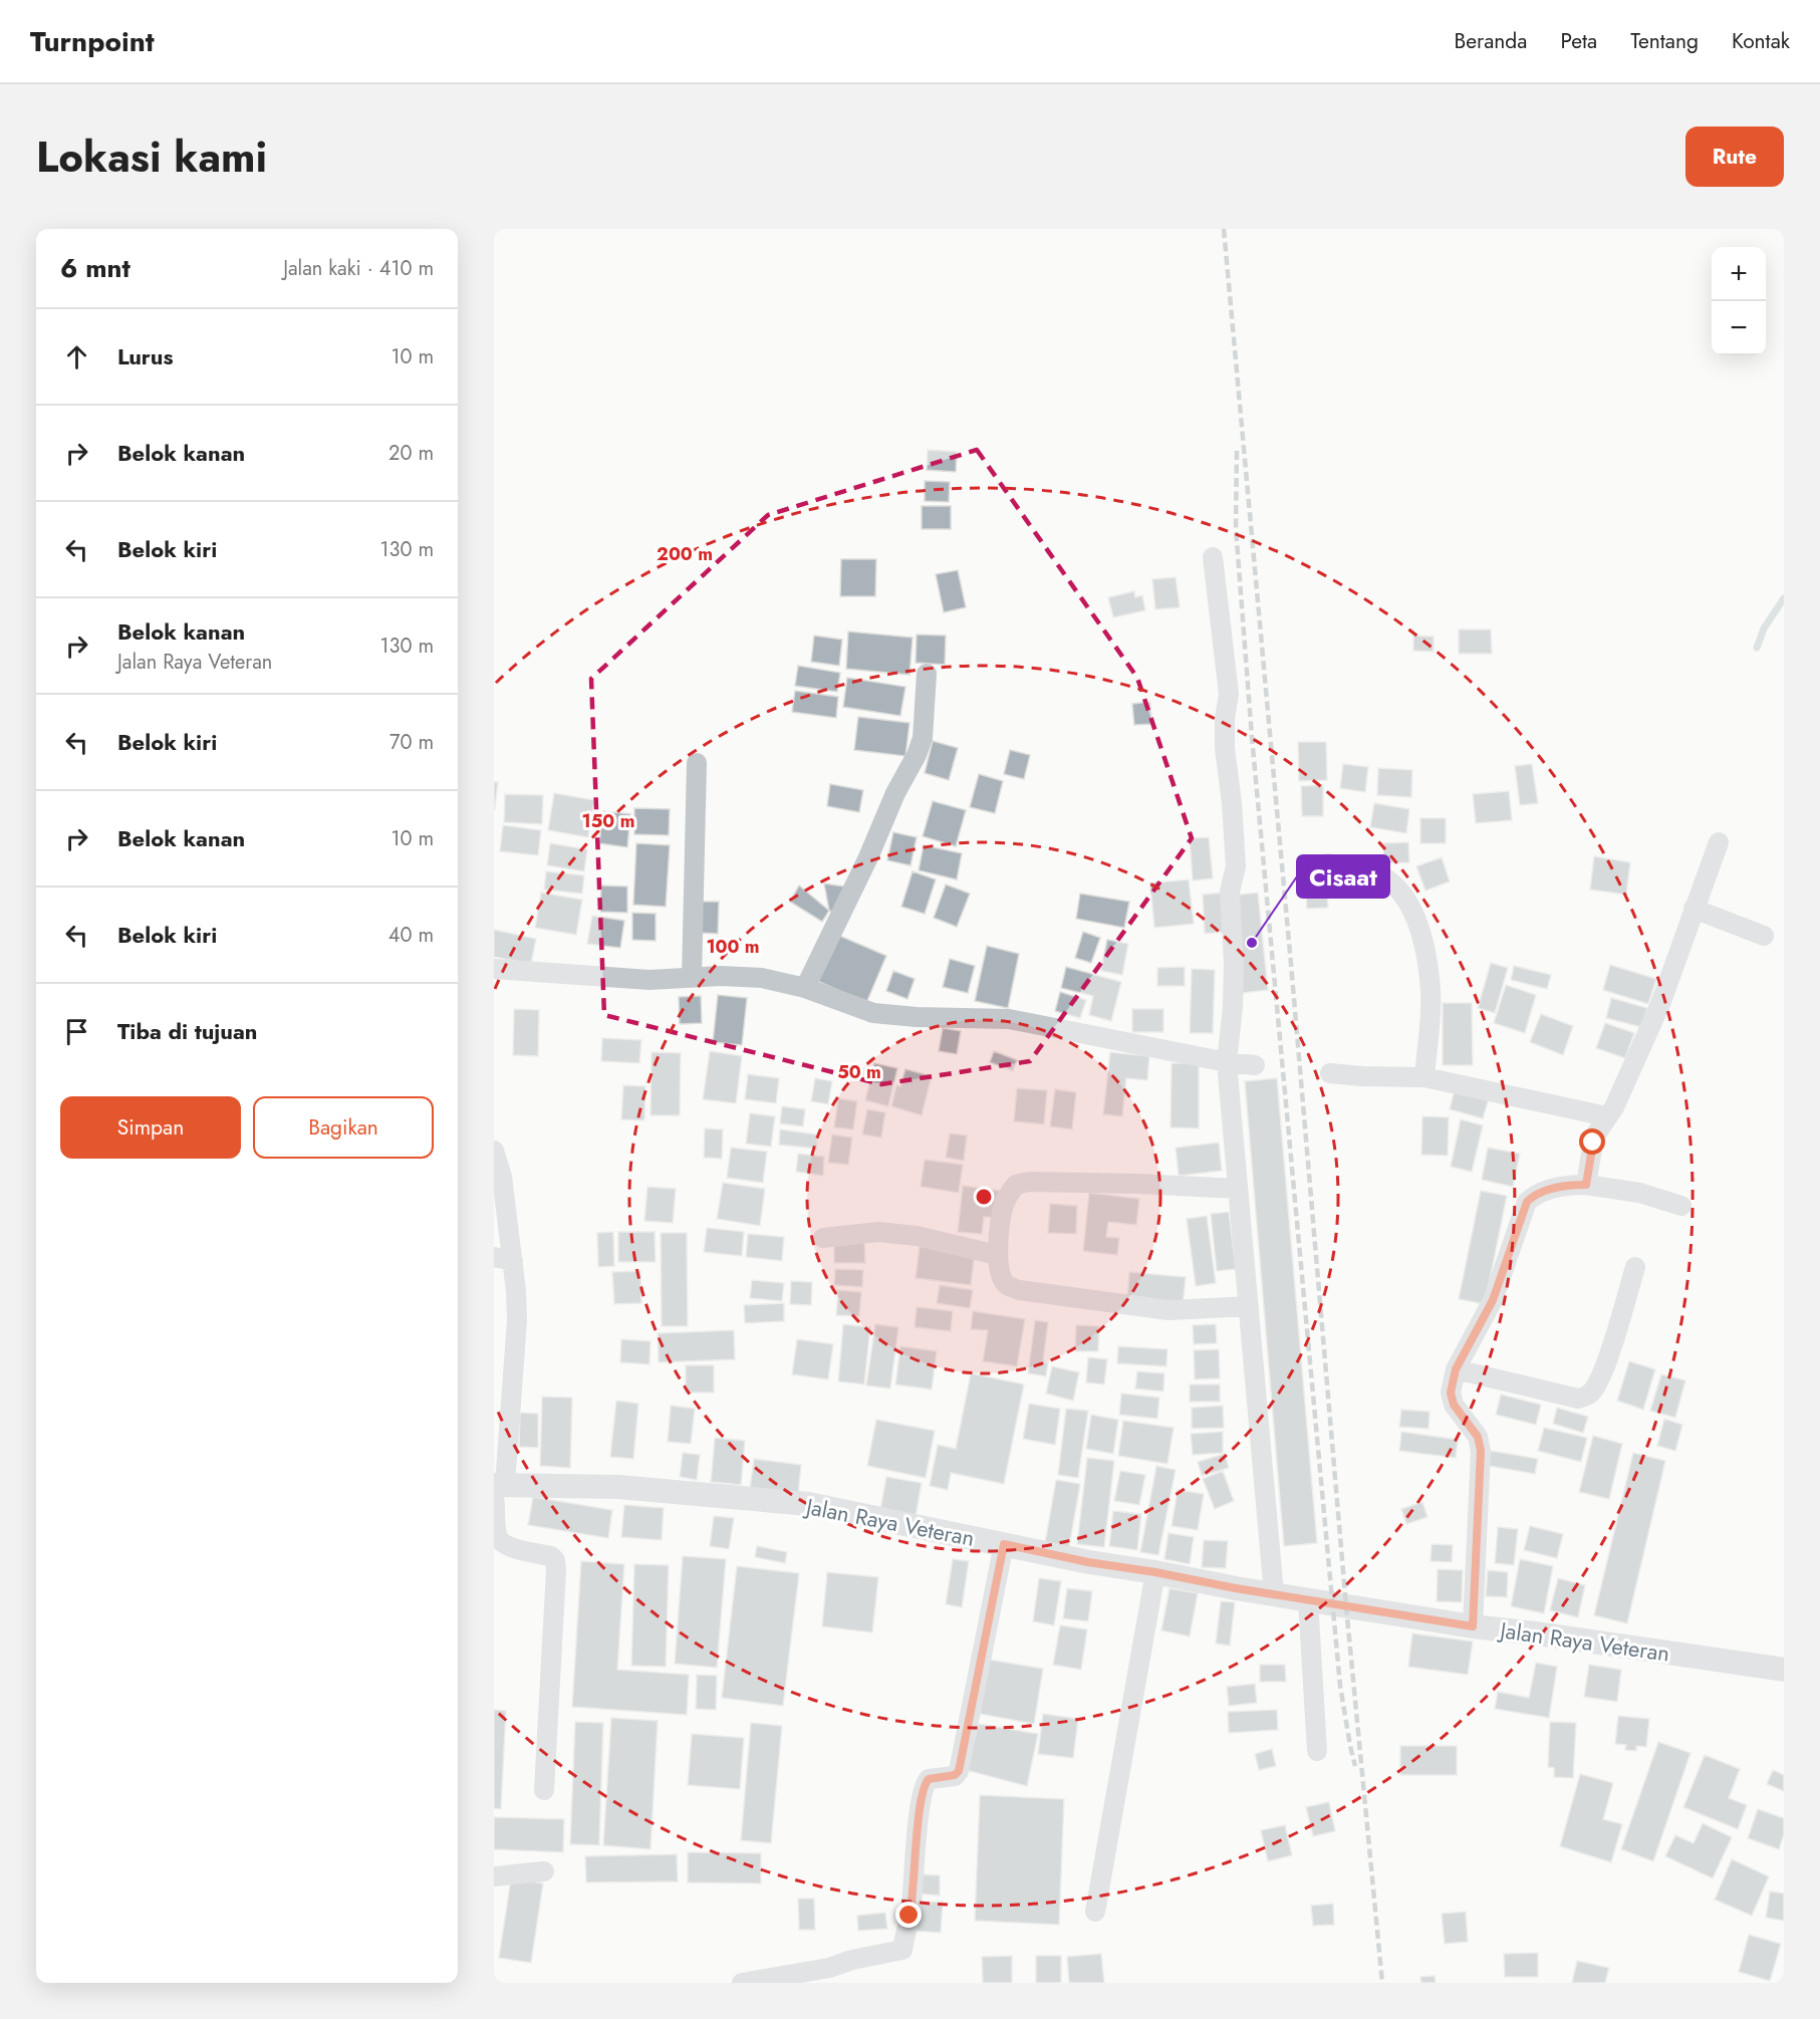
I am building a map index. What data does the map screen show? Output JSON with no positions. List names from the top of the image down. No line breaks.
{"streets":{"street":["Jalan Raya Veteran"]},"places":["Cisaat"],"page":{"header":"Turnpoint","nav":["Beranda","Peta","Tentang","Kontak"],"title":"Lokasi kami","buttons":["Rute",["Simpan","Bagikan"]],"heading":["6 mnt","Jalan kaki · 410 m"],"map_buttons":["+","−"],"list":[["Lurus","10 m"],["Belok kanan","20 m"],["Belok kiri","130 m"],["Belok kanan","Jalan Raya Veteran","130 m"],["Belok kiri","70 m"],["Belok kanan","10 m"],["Belok kiri","40 m"],"Tiba di tujuan"]},"rings":["200 m","150 m","100 m","50 m"]}
